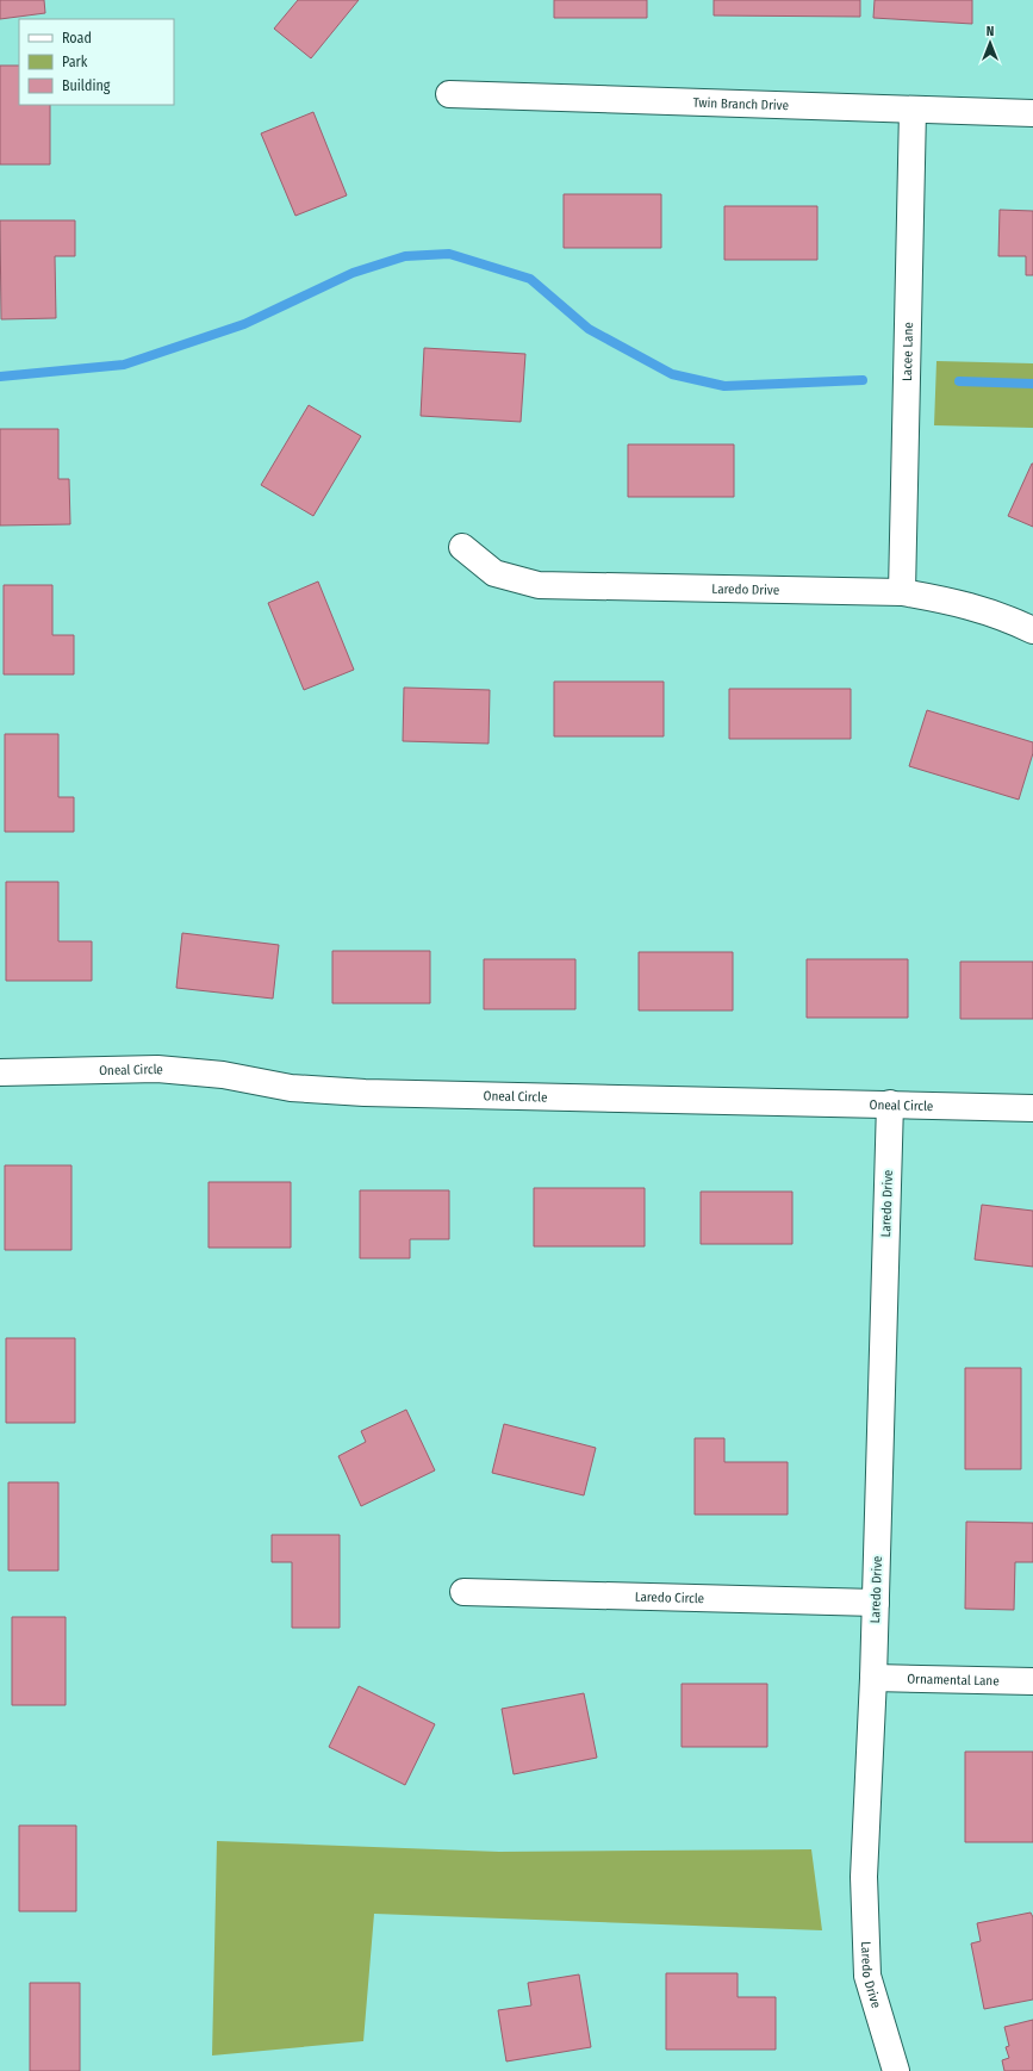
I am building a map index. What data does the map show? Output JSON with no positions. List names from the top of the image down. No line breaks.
{"streets":{"street":["Twin Branch Drive","Lacee Lane","Laredo Drive","Oneal Circle","Laredo Circle","Ornamental Lane"]},"crossings":[["Twin Branch Drive","Lacee Lane"],["Lacee Lane","Laredo Drive"],["Laredo Drive","Oneal Circle"],["Laredo Drive","Laredo Circle"],["Laredo Drive","Ornamental Lane"]],"legend":["Road","Park","Building"],"north":"top"}
